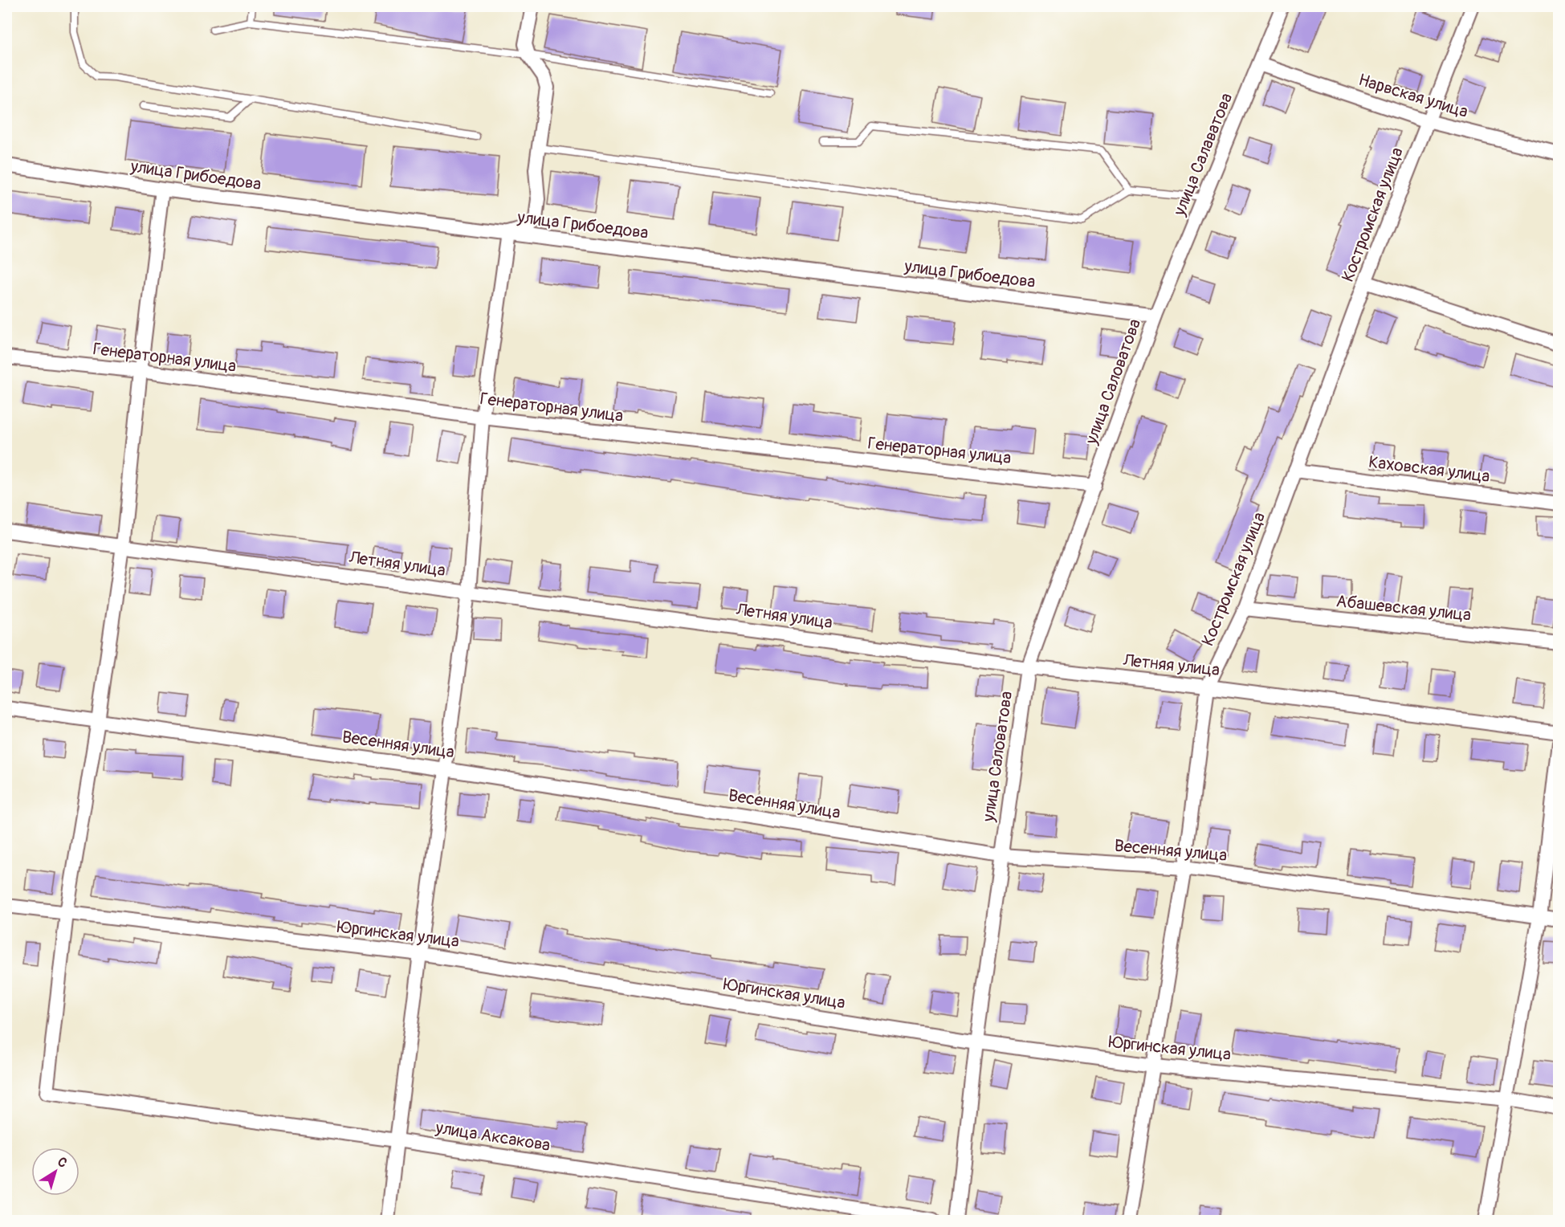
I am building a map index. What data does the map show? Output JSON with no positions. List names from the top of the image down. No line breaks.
{"streets":{"street":["Нарвская улица","улица Салаватова","улица Грибоедова","Костромская улица","Генераторная улица","улица Саловатова","Каховская улица","Летняя улица","Абашевская улица","Весенняя улица","Юргинская улица","улица Аксакова"]},"crossings":[["Нарвская улица","улица Салаватова"],["Нарвская улица","Костромская улица"],["улица Салаватова","улица Грибоедова"],["улица Салаватова","улица Саловатова"],["улица Грибоедова","улица Саловатова"],["Костромская улица","Каховская улица"],["Костромская улица","Летняя улица"],["Костромская улица","Абашевская улица"],["Костромская улица","Весенняя улица"],["Костромская улица","Юргинская улица"],["Генераторная улица","улица Саловатова"],["улица Саловатова","Летняя улица"],["улица Саловатова","Весенняя улица"],["улица Саловатова","Юргинская улица"],["Юргинская улица","улица Аксакова"]],"north":"top right"}
